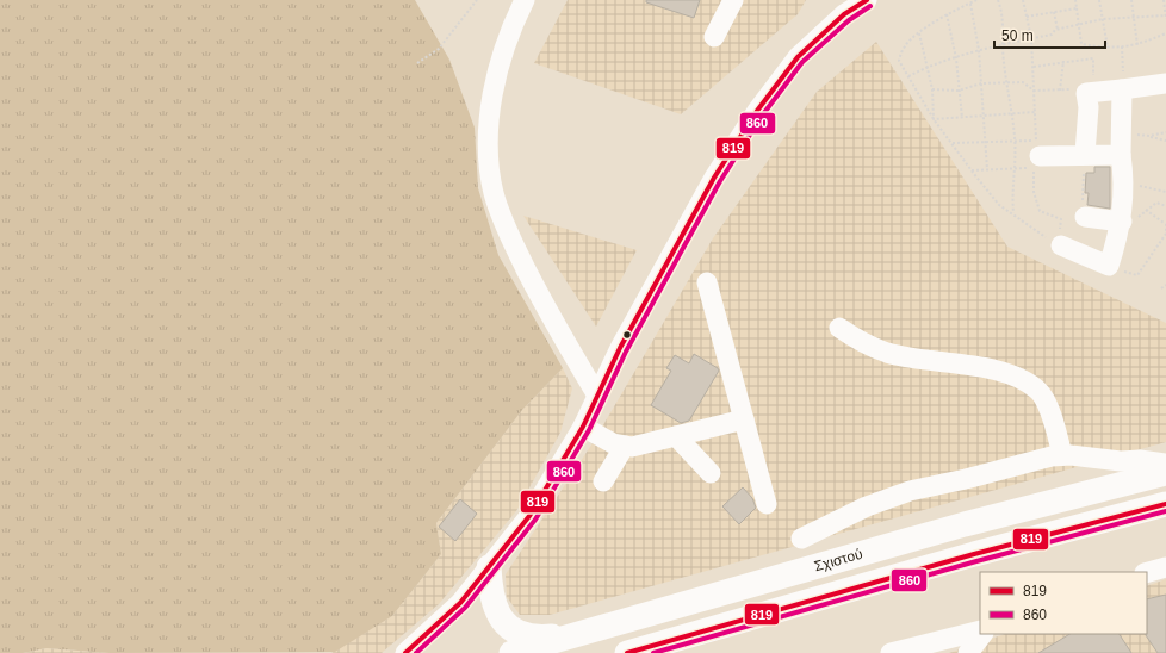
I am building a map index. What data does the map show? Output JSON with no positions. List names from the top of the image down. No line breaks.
{"streets":{"main road":["Σχιστού"]},"lines":["transit line 819","transit line 860"],"legend":["819","860"],"scale_bar":"50 m"}
